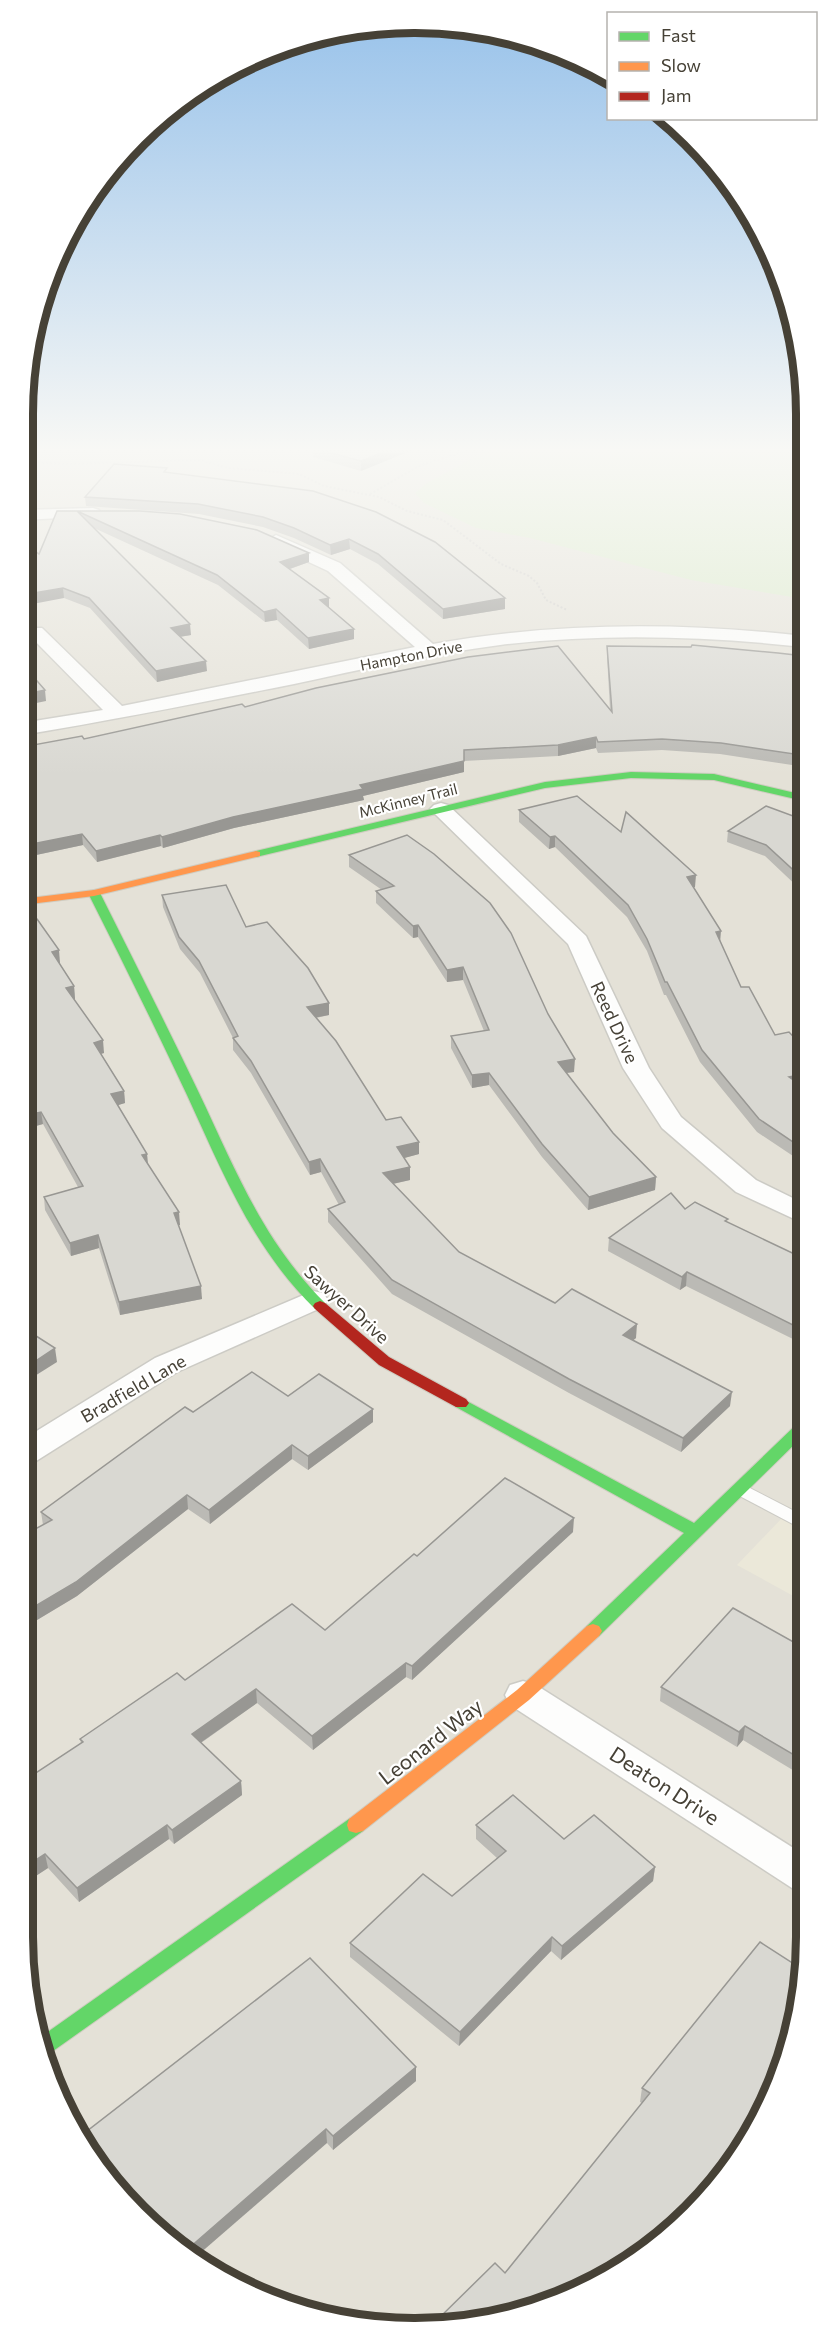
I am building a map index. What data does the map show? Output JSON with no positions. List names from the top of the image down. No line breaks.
{"streets":{"street":["Hampton Drive","McKinney Trail","Reed Drive","Sawyer Drive","Bradfield Lane","Leonard Way","Deaton Drive"]},"crossings":[["McKinney Trail","Reed Drive"],["McKinney Trail","Sawyer Drive"],["Sawyer Drive","Bradfield Lane"],["Sawyer Drive","Leonard Way"],["Leonard Way","Deaton Drive"]],"legend":["Fast","Slow","Jam"]}
